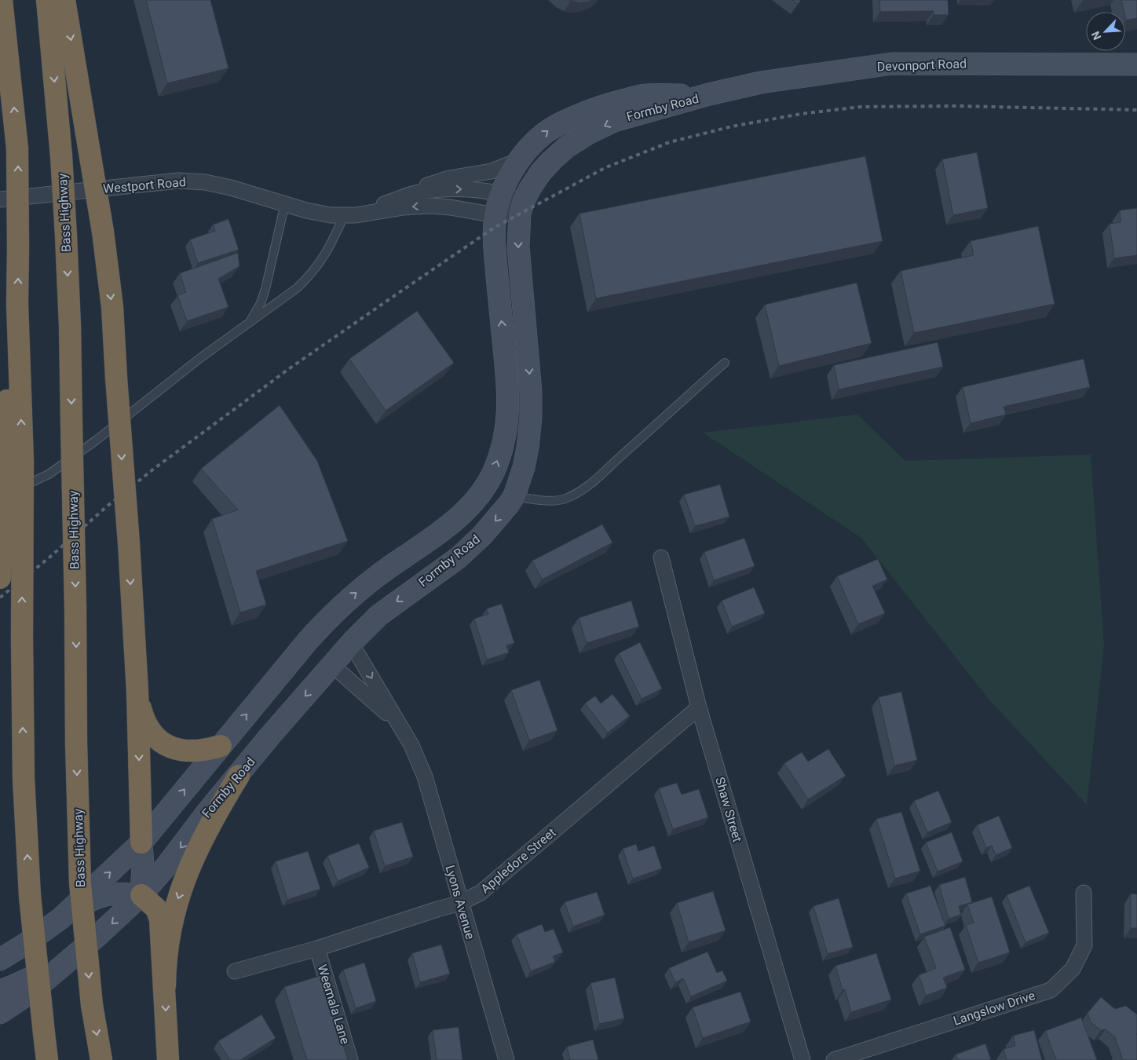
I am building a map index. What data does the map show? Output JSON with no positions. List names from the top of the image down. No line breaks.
{"streets":{"highway":["Bass Highway"],"main road":["Devonport Road","Formby Road"],"street":["Westport Road","Shaw Street","Appledore Street","Lyons Avenue","Weemala Lane","Langslow Drive"]},"crossings":[["Devonport Road","Formby Road"],["Formby Road","Westport Road"],["Formby Road","Lyons Avenue"],["Shaw Street","Appledore Street"],["Appledore Street","Lyons Avenue"],["Appledore Street","Weemala Lane"]],"north":"bottom left"}
